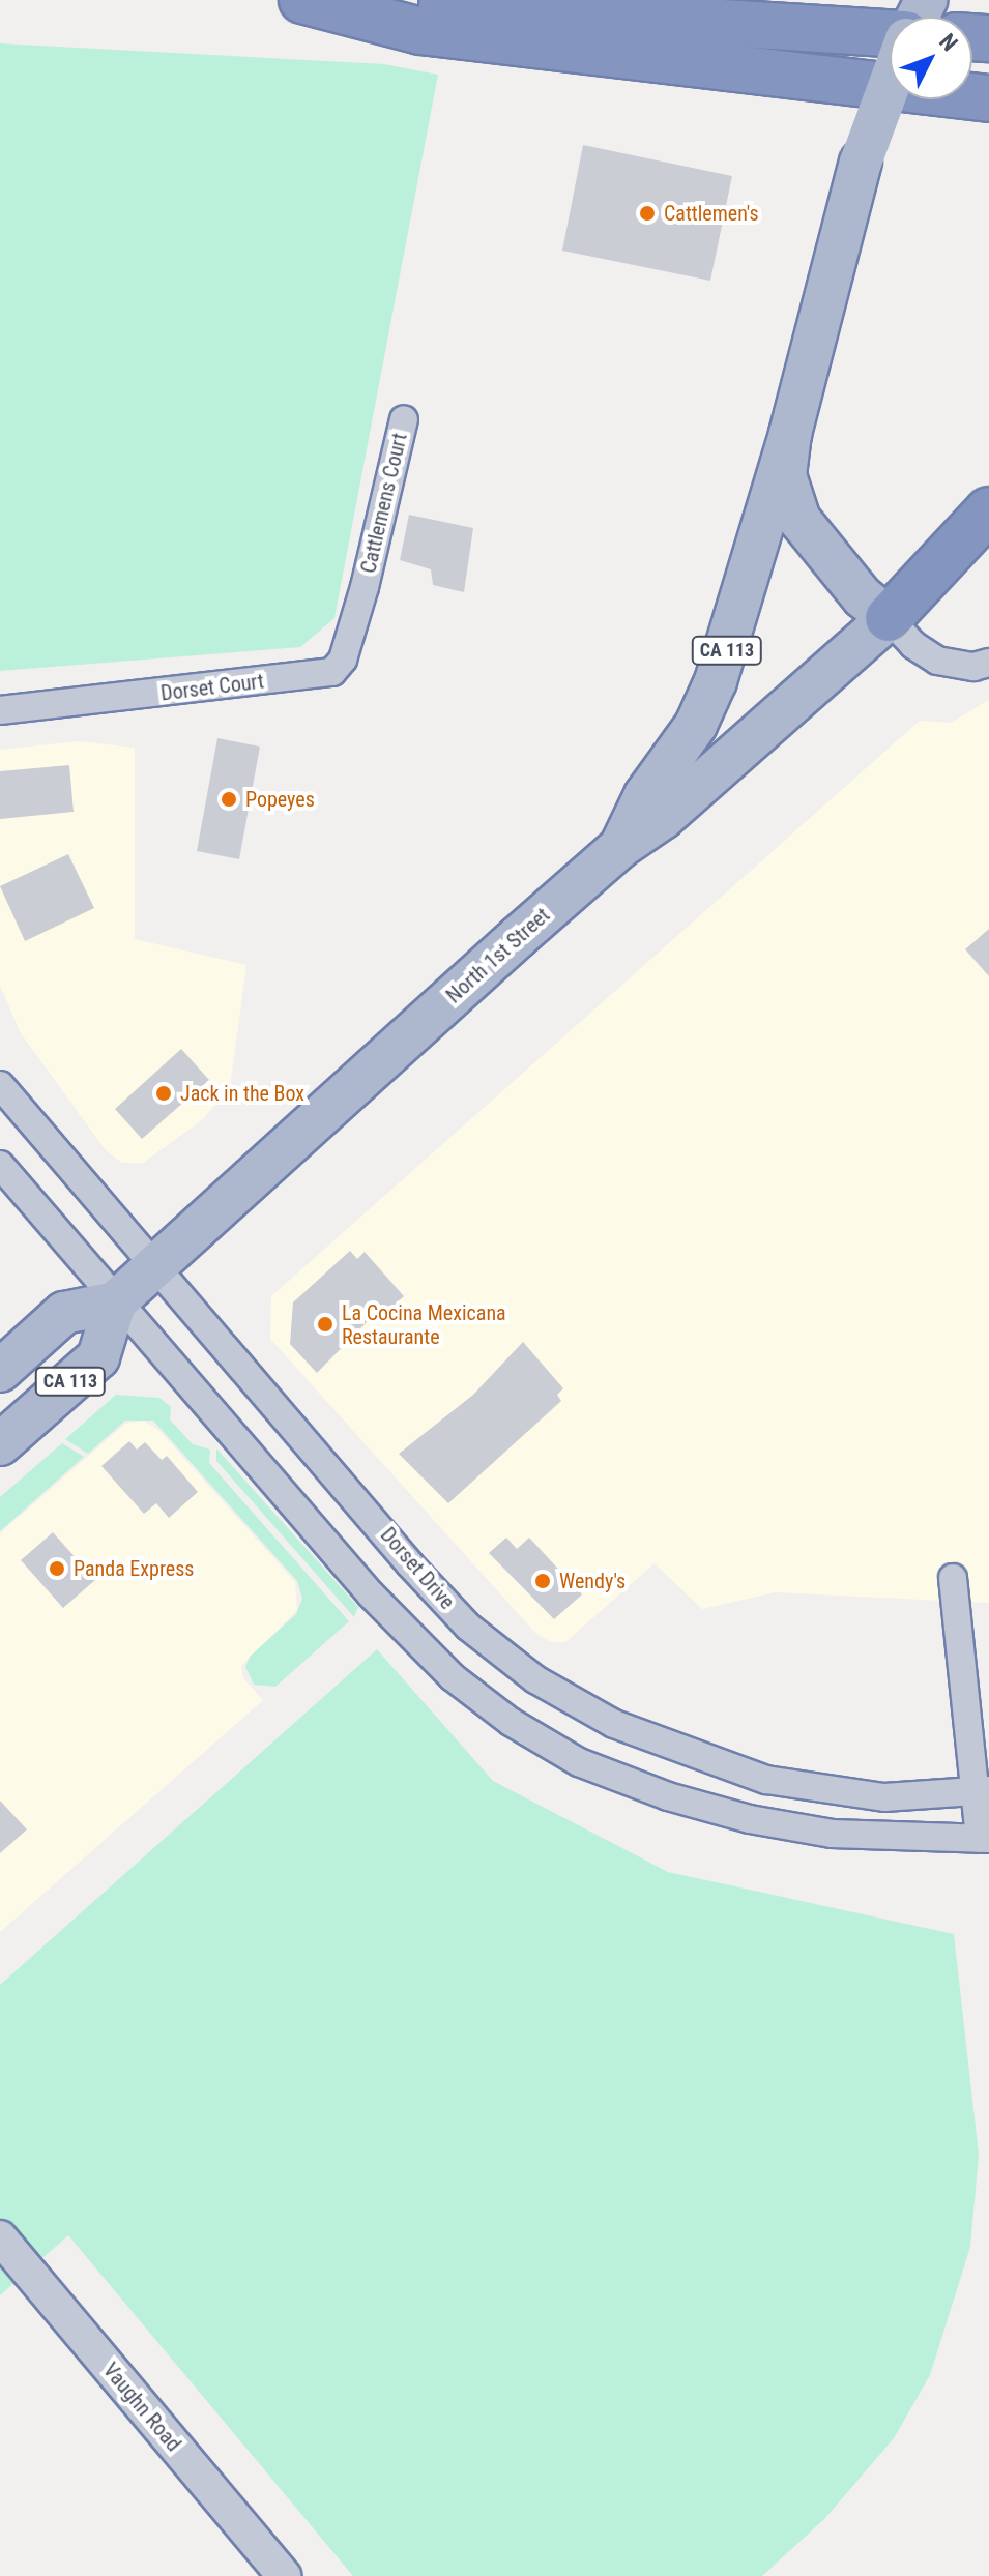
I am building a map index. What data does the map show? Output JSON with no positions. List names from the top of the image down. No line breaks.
{"streets":{"highway":["CA 113"],"main road":["North 1st Street"],"street":["Cattlemens Court","Dorset Court","Dorset Drive","Vaughn Road"]},"crossings":[["Cattlemens Court","Dorset Court"],["CA 113","North 1st Street"],["North 1st Street","Dorset Drive"]],"places":["Cattlemen's","Popeyes","Jack in the Box","La Cocina Mexicana Restaurante","Panda Express","Wendy's"],"north":"top right"}
